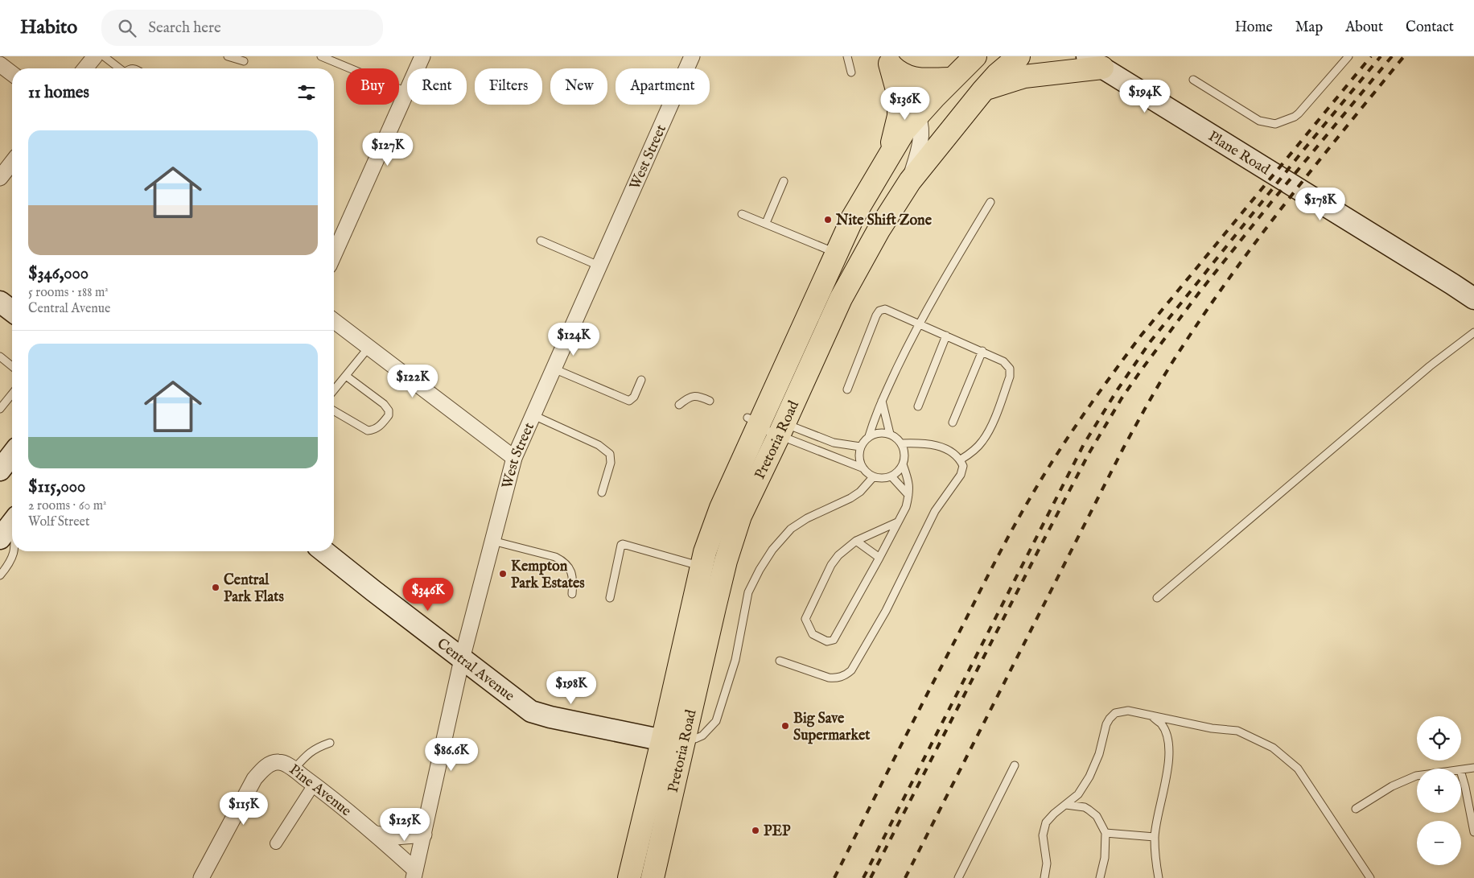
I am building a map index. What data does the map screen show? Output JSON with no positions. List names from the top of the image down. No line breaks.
{"streets":{"main road":["Plane Road","Pretoria Road","Central Avenue"],"street":["West Street","Pine Avenue"]},"crossings":[["West Street","Central Avenue"],["West Street","Pine Avenue"],["Pretoria Road","Central Avenue"]],"places":["Nite Shift Zone","Kempton Park Estates","Central Park Flats","Big Save Supermarket","PEP"],"page":{"header":"Habito","search":"Search here","nav":["Home","Map","About","Contact"],"chip":["Buy","Rent","Filters","New","Apartment"],"heading":"11 homes","price":["$194K","$136K","$127K","$178K","$124K","$122K","$346K","$198K","$86.6K","$115K","$125K"],"list":[{"name":"$346,000","note":"5 rooms · 188 m² · Central Avenue"},{"name":"$115,000","note":"2 rooms · 60 m² · Wolf Street"}],"map_buttons":["+","−"]}}
